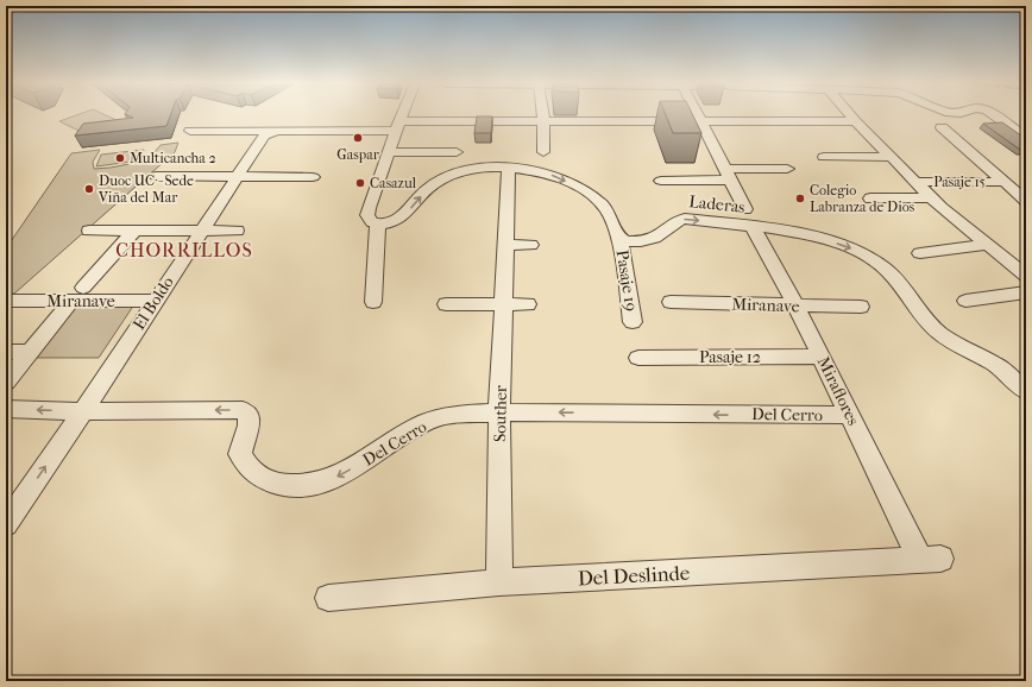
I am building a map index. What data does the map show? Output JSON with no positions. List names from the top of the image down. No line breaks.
{"streets":{"street":["Pasaje 15","Laderas","Pasaje 19","Miranave","El Boldo","Pasaje 12","Miraflores","Souther","Del Cerro","Del Deslinde"]},"crossings":[["Laderas","Pasaje 19"],["Laderas","Miraflores"],["Miranave","El Boldo"],["Miranave","Miraflores"],["El Boldo","Del Cerro"],["Pasaje 12","Miraflores"],["Miraflores","Del Cerro"],["Miraflores","Del Deslinde"],["Souther","Del Cerro"],["Souther","Del Deslinde"]],"one_way":["Del Cerro"],"districts":["CHORRILLOS"],"places":["Gaspar","Multicancha 2","Casazul","Duoc UC - Sede Viña del Mar","Colegio Labranza de Dios"]}
